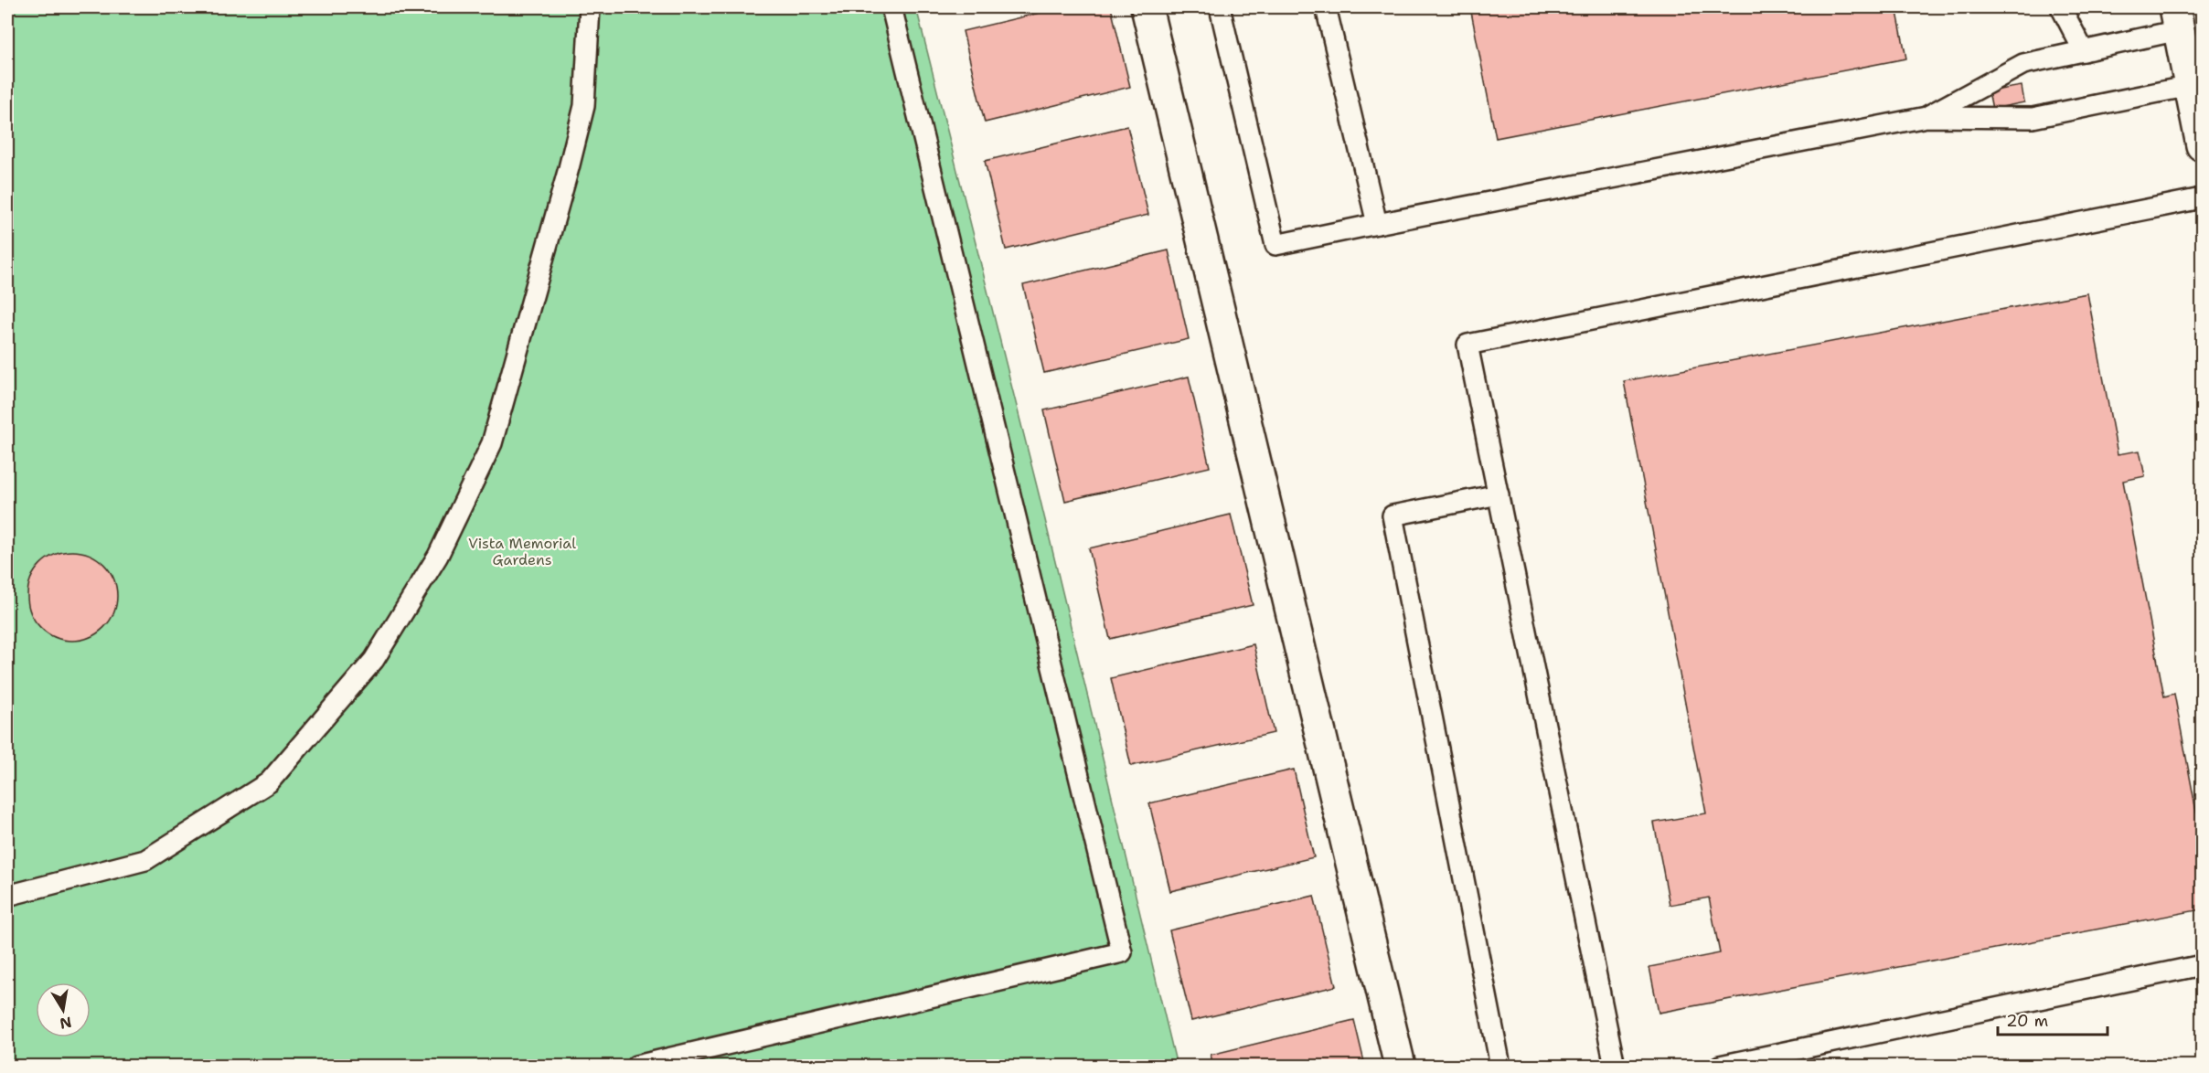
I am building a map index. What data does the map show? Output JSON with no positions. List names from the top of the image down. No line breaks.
{"parks":["Vista Memorial Gardens"],"scale_bar":"20 m","north":"bottom"}
